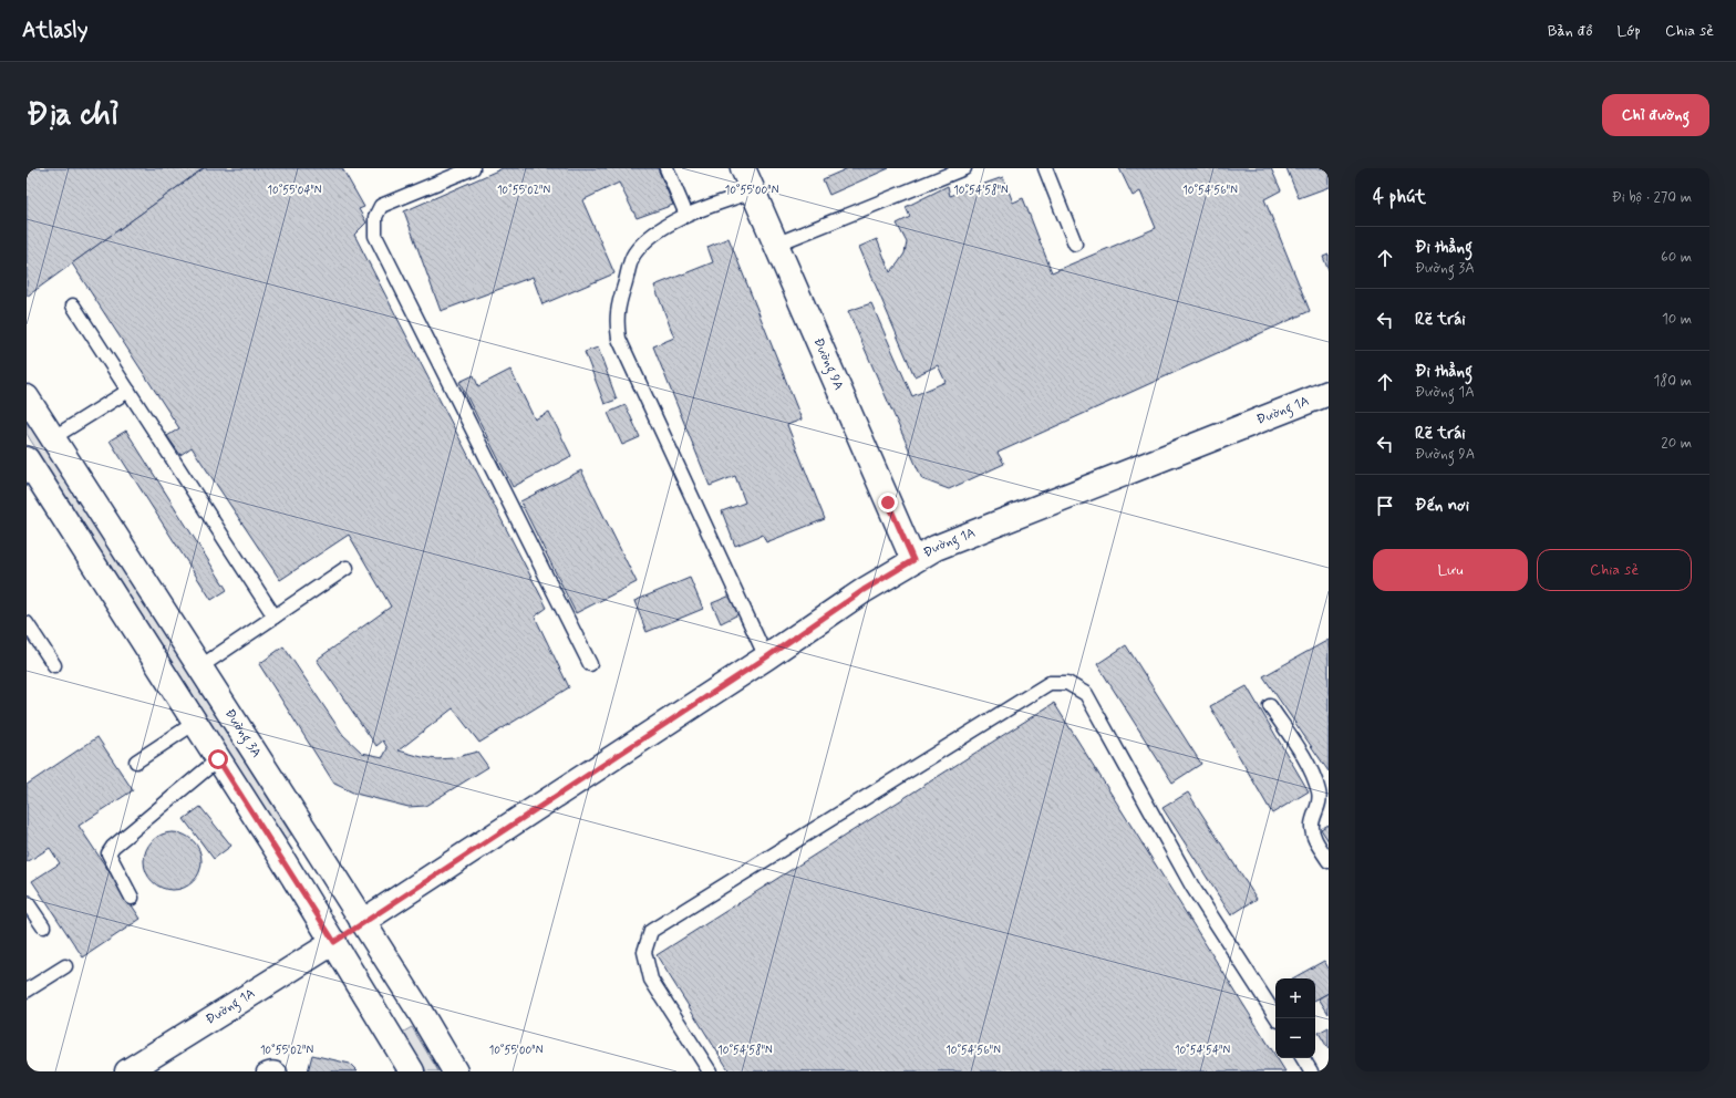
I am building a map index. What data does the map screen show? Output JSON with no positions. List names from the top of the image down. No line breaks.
{"streets":{"street":["Đường 9A","Đường 1A","Đường 3A"]},"crossings":[["Đường 9A","Đường 1A"],["Đường 1A","Đường 3A"]],"page":{"header":"Atlasly","nav":["Bản đồ","Lớp","Chia sẻ"],"buttons":["Chỉ đường",["Lưu","Chia sẻ"]],"title":"Địa chỉ","heading":["4 phút","Đi bộ · 270 m"],"list":[["Đi thẳng","Đường 3A","60 m"],["Rẽ trái","10 m"],["Đi thẳng","Đường 1A","180 m"],["Rẽ trái","Đường 9A","20 m"],"Đến nơi"],"map_buttons":["+","−"]},"coordinates":["10°55'04\"N","10°55'02\"N","10°55'00\"N","10°54'58\"N","10°54'56\"N","10°54'54\"N"]}
